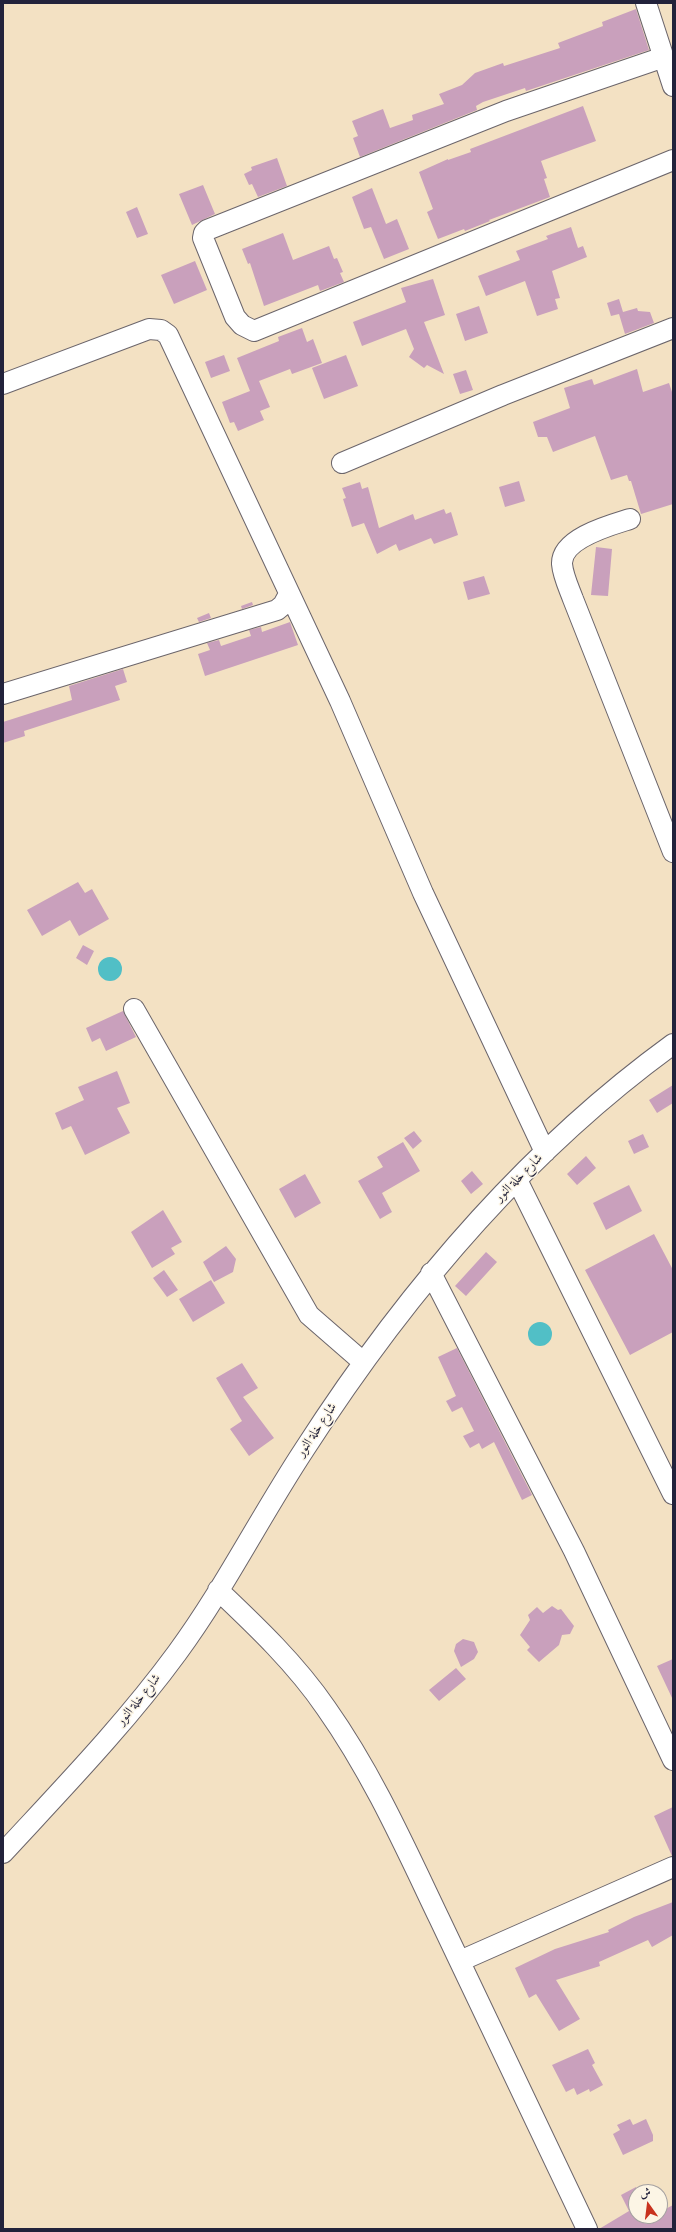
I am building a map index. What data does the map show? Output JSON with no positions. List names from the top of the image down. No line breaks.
{"streets":{"street":["شارع خلة النور"]},"north":"top"}
